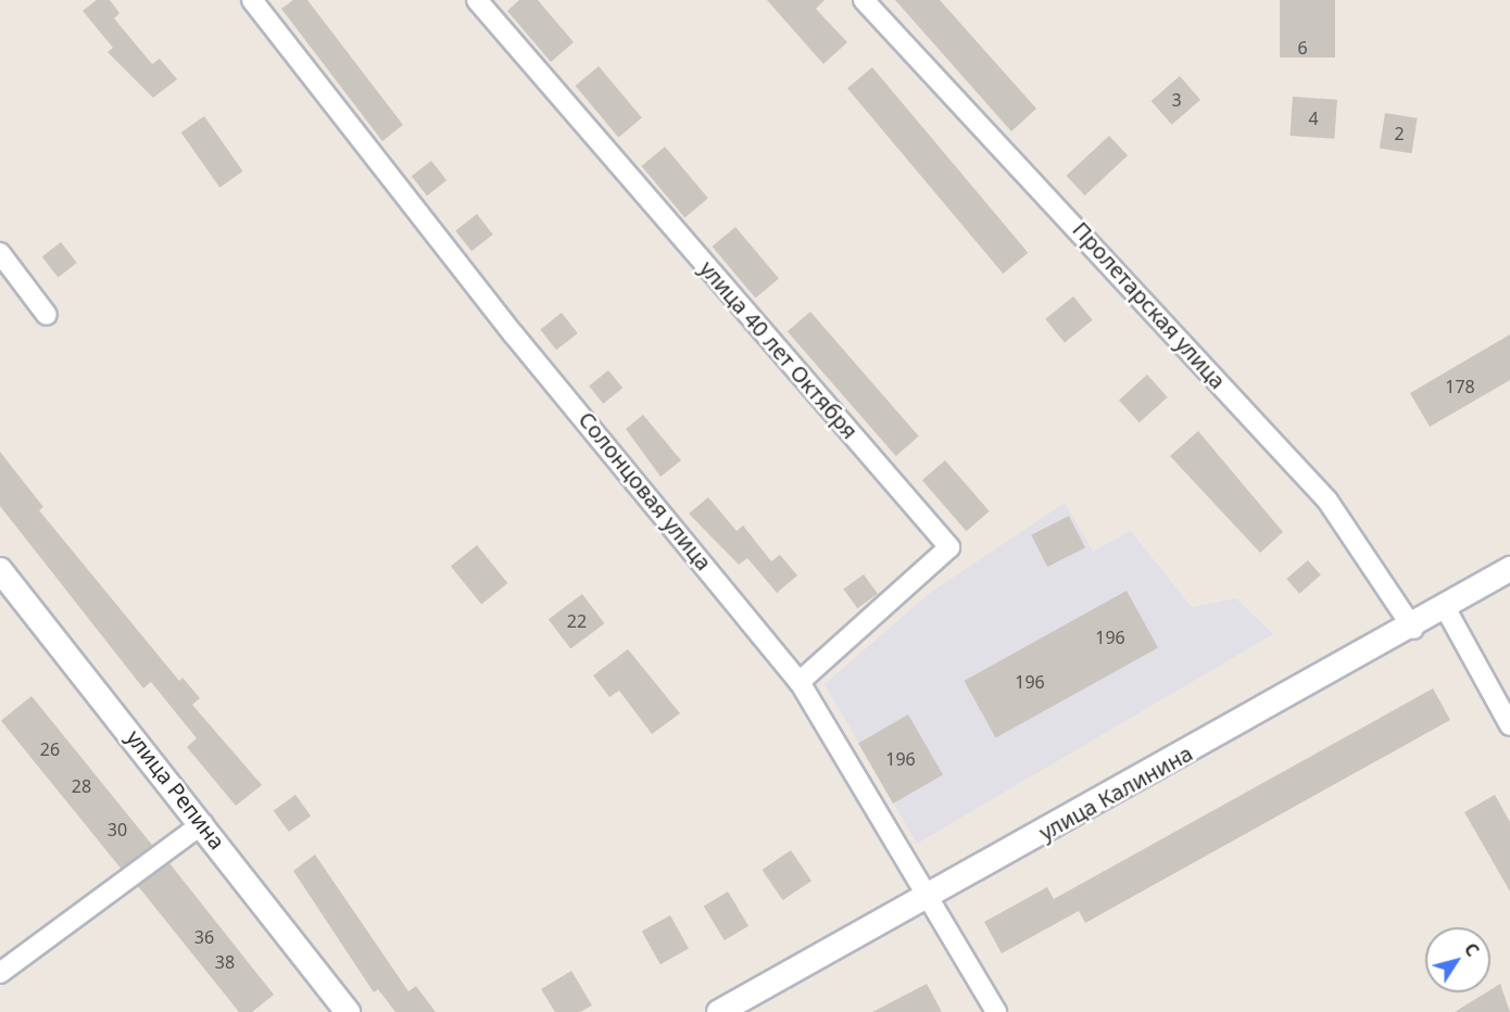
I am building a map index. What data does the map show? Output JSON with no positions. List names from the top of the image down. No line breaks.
{"streets":{"street":["Пролетарская улица","улица 40 лет Октября","Солонцовая улица","улица Репина","улица Калинина"]},"crossings":[["Пролетарская улица","улица Калинина"],["улица 40 лет Октября","Солонцовая улица"],["Солонцовая улица","улица Калинина"]],"house_numbers":["6","3","4","2","178","22","196","196","26","196","28","30","36","38"],"north":"top right"}
